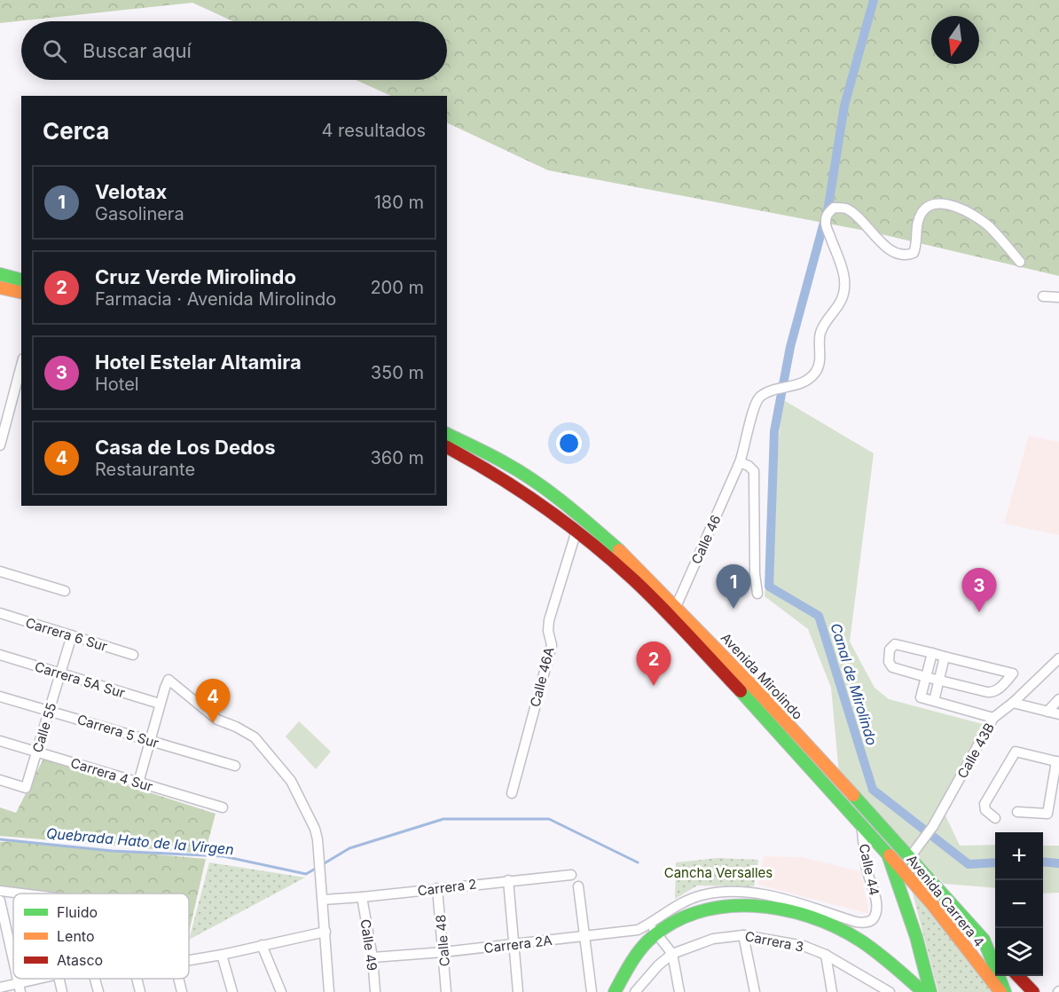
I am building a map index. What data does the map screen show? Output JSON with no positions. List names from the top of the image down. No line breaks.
{"streets":{"main road":["Avenida Mirolindo","Avenida Carrera 4"],"street":["Calle 46","Carrera 6 Sur","Calle 46A","Carrera 5A Sur","Calle 55","Carrera 5 Sur","Calle 43B","Carrera 4 Sur","Calle 44","Carrera 2","Calle 48","Carrera 3","Carrera 2A","Calle 49"]},"crossings":[["Calle 46","Avenida Mirolindo"],["Carrera 6 Sur","Calle 55"],["Avenida Mirolindo","Calle 46A"],["Avenida Mirolindo","Calle 43B"],["Avenida Mirolindo","Calle 44"],["Avenida Mirolindo","Avenida Carrera 4"],["Carrera 5A Sur","Calle 55"],["Calle 55","Carrera 5 Sur"],["Calle 55","Carrera 4 Sur"],["Calle 44","Carrera 2A"],["Carrera 2","Calle 48"],["Carrera 2","Calle 49"],["Calle 48","Carrera 2A"],["Carrera 2A","Calle 49"]],"water":["Canal de Mirolindo","Quebrada Hato de la Virgen"],"parks":["Cancha Versalles"],"legend":["Fluido","Lento","Atasco"],"north":"bottom","page":{"search":"Buscar aquí","heading":["Cerca","4 resultados"],"list":[{"mark":"1","name":"Velotax","note":"Gasolinera","value":"180 m"},{"mark":"2","name":"Cruz Verde Mirolindo","note":"Farmacia · Avenida Mirolindo","value":"200 m"},{"mark":"3","name":"Hotel Estelar Altamira","note":"Hotel","value":"350 m"},{"mark":"4","name":"Casa de Los Dedos","note":"Restaurante","value":"360 m"}],"pins":["1","3","2","4"],"map_buttons":["+","−"]}}
